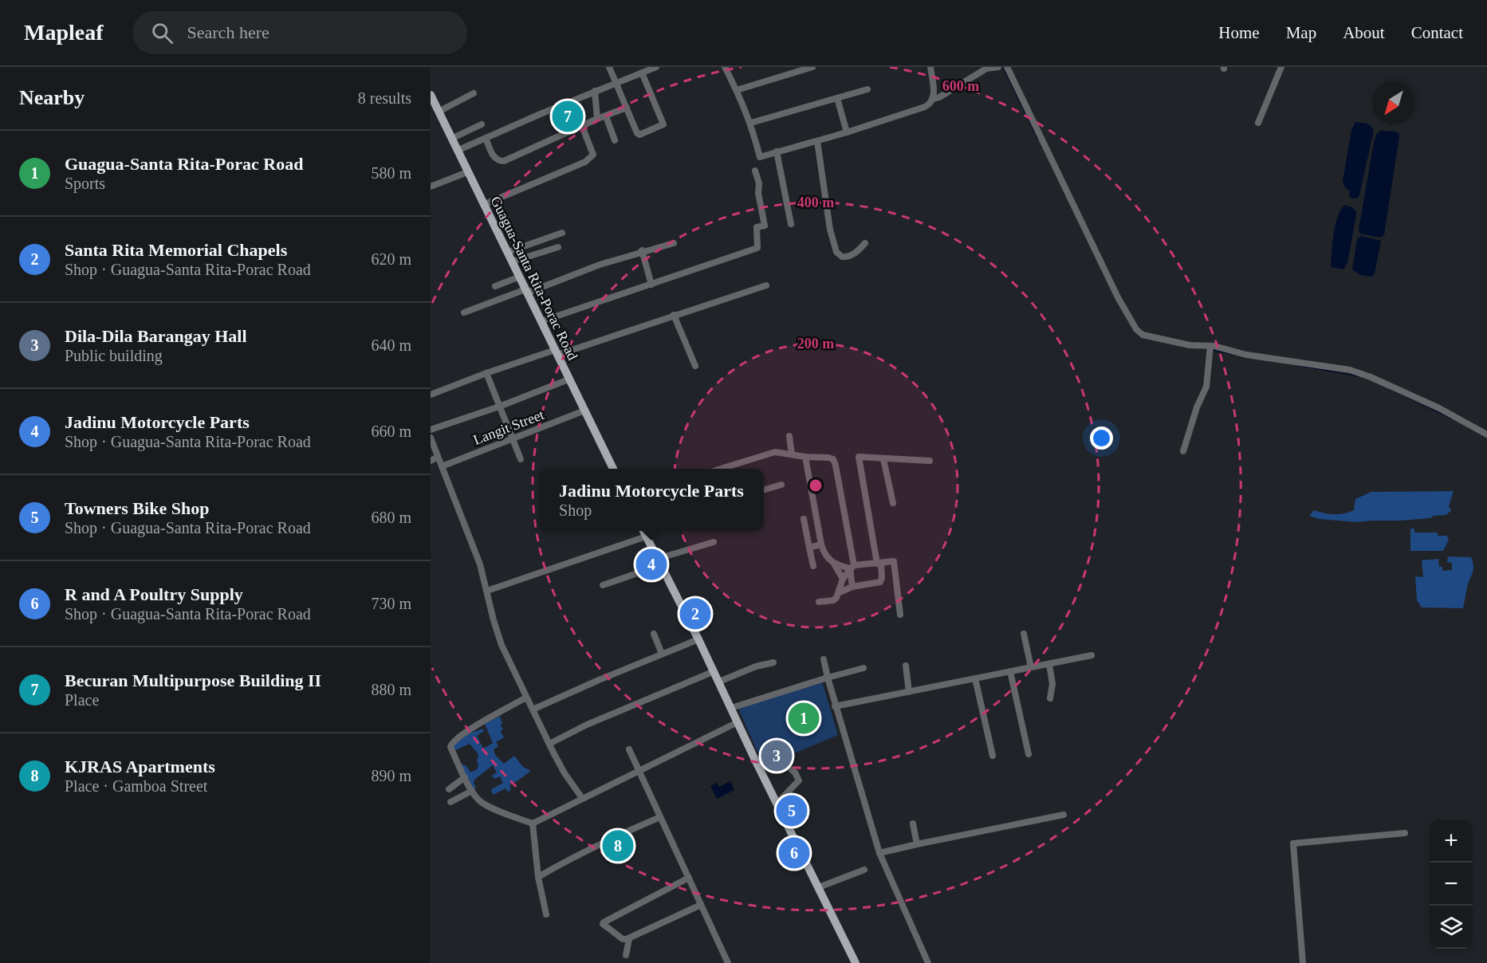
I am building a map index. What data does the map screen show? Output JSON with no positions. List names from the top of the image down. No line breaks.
{"streets":{"main road":["Guagua-Santa Rita-Porac Road"],"street":["Langit Street"]},"crossings":[["Guagua-Santa Rita-Porac Road","Langit Street"]],"north":"bottom left","page":{"header":"Mapleaf","search":"Search here","nav":["Home","Map","About","Contact"],"heading":["Nearby","8 results"],"pins":["7","4","2","1","3","5","8","6"],"list":[{"mark":"1","name":"Guagua-Santa Rita-Porac Road","note":"Sports","value":"580 m"},{"mark":"2","name":"Santa Rita Memorial Chapels","note":"Shop · Guagua-Santa Rita-Porac Road","value":"620 m"},{"mark":"3","name":"Dila-Dila Barangay Hall","note":"Public building","value":"640 m"},{"mark":"4","name":"Jadinu Motorcycle Parts","note":"Shop · Guagua-Santa Rita-Porac Road","value":"660 m"},{"mark":"5","name":"Towners Bike Shop","note":"Shop · Guagua-Santa Rita-Porac Road","value":"680 m"},{"mark":"6","name":"R and A Poultry Supply","note":"Shop · Guagua-Santa Rita-Porac Road","value":"730 m"},{"mark":"7","name":"Becuran Multipurpose Building II","note":"Place","value":"880 m"},{"mark":"8","name":"KJRAS Apartments","note":"Place · Gamboa Street","value":"890 m"}],"popup":["Jadinu Motorcycle Parts","Shop"],"map_buttons":["+","−"]},"rings":["600 m","400 m","200 m"]}
